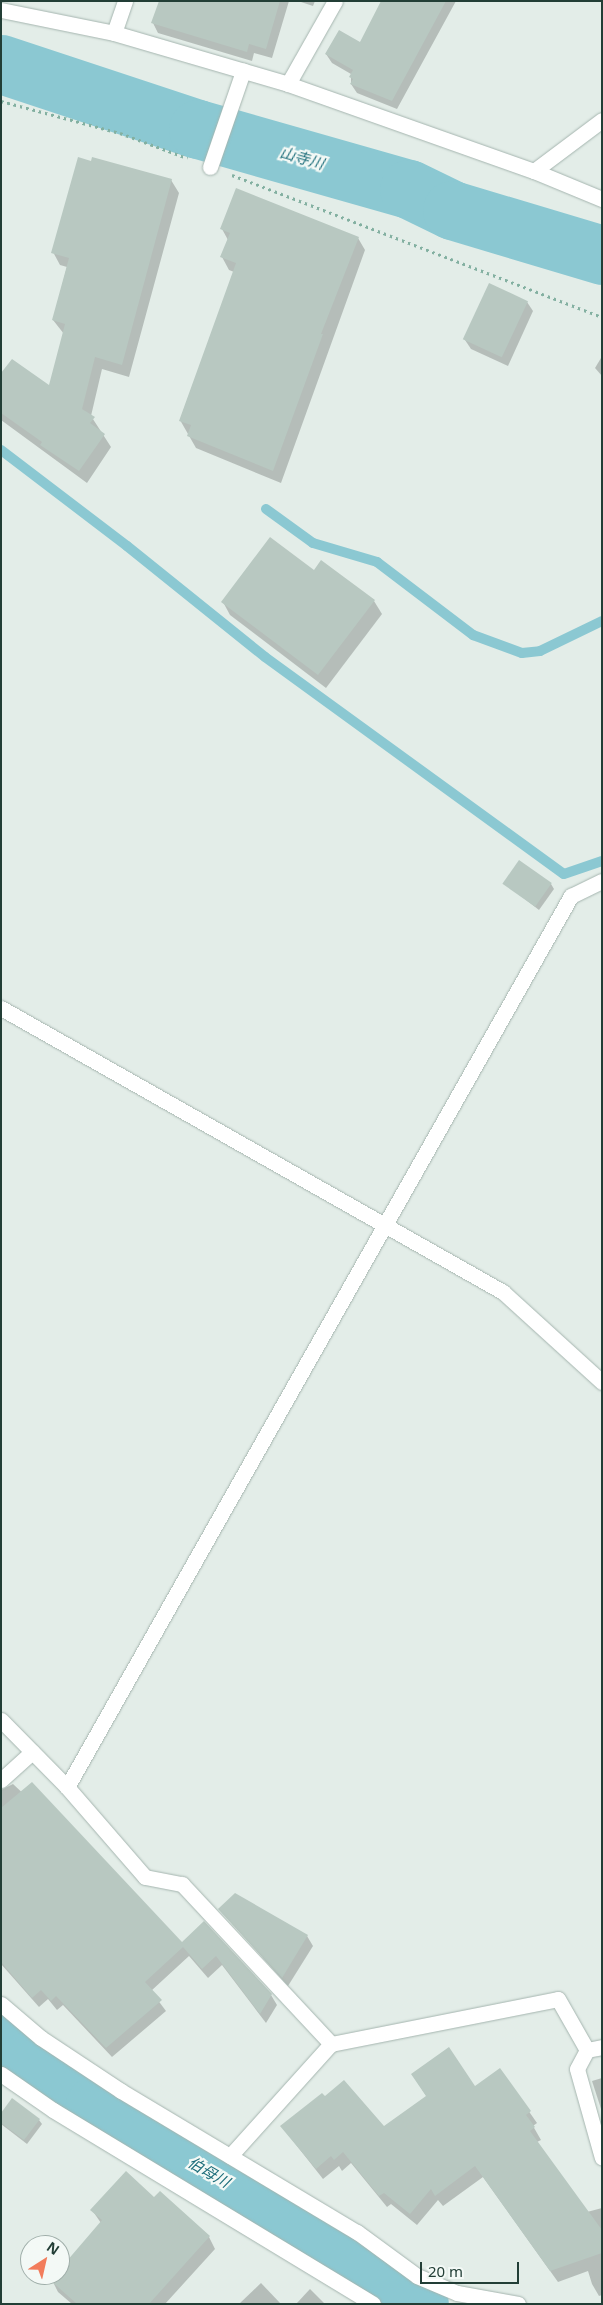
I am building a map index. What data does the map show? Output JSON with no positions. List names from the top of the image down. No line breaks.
{"water":["山寺川","伯母川"],"scale_bar":"20 m","north":"top right"}
